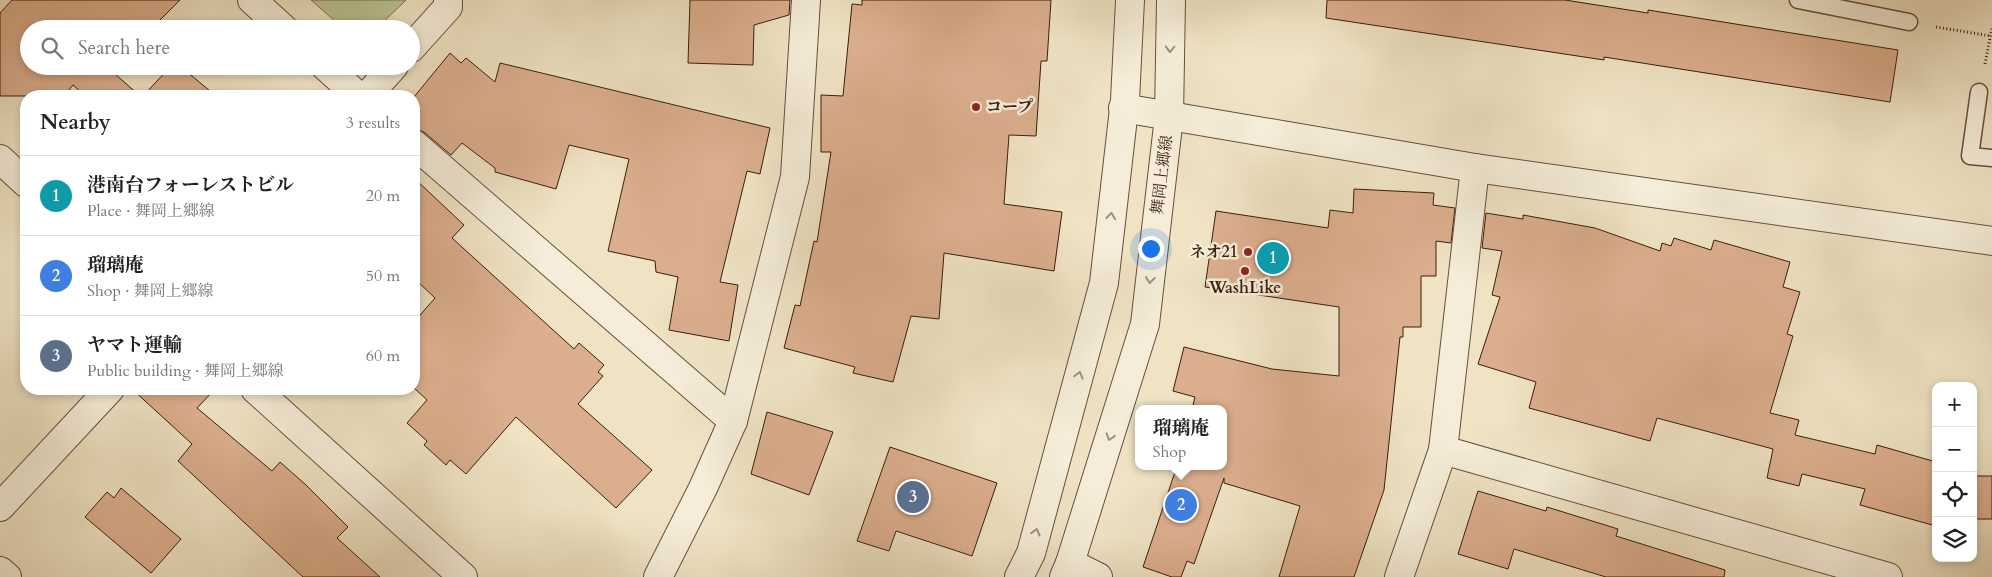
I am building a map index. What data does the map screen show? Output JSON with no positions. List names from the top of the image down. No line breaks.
{"streets":{"street":["舞岡上郷線"]},"places":["コープ","ネオ21","WashLike"],"page":{"search":"Search here","heading":["Nearby","3 results"],"list":[{"mark":"1","name":"港南台フォーレストビル","note":"Place · 舞岡上郷線","value":"20 m"},{"mark":"2","name":"瑠璃庵","note":"Shop · 舞岡上郷線","value":"50 m"},{"mark":"3","name":"ヤマト運輸","note":"Public building · 舞岡上郷線","value":"60 m"}],"pins":["1","3","2"],"map_buttons":["+","−"],"popup":["瑠璃庵","Shop"]}}
